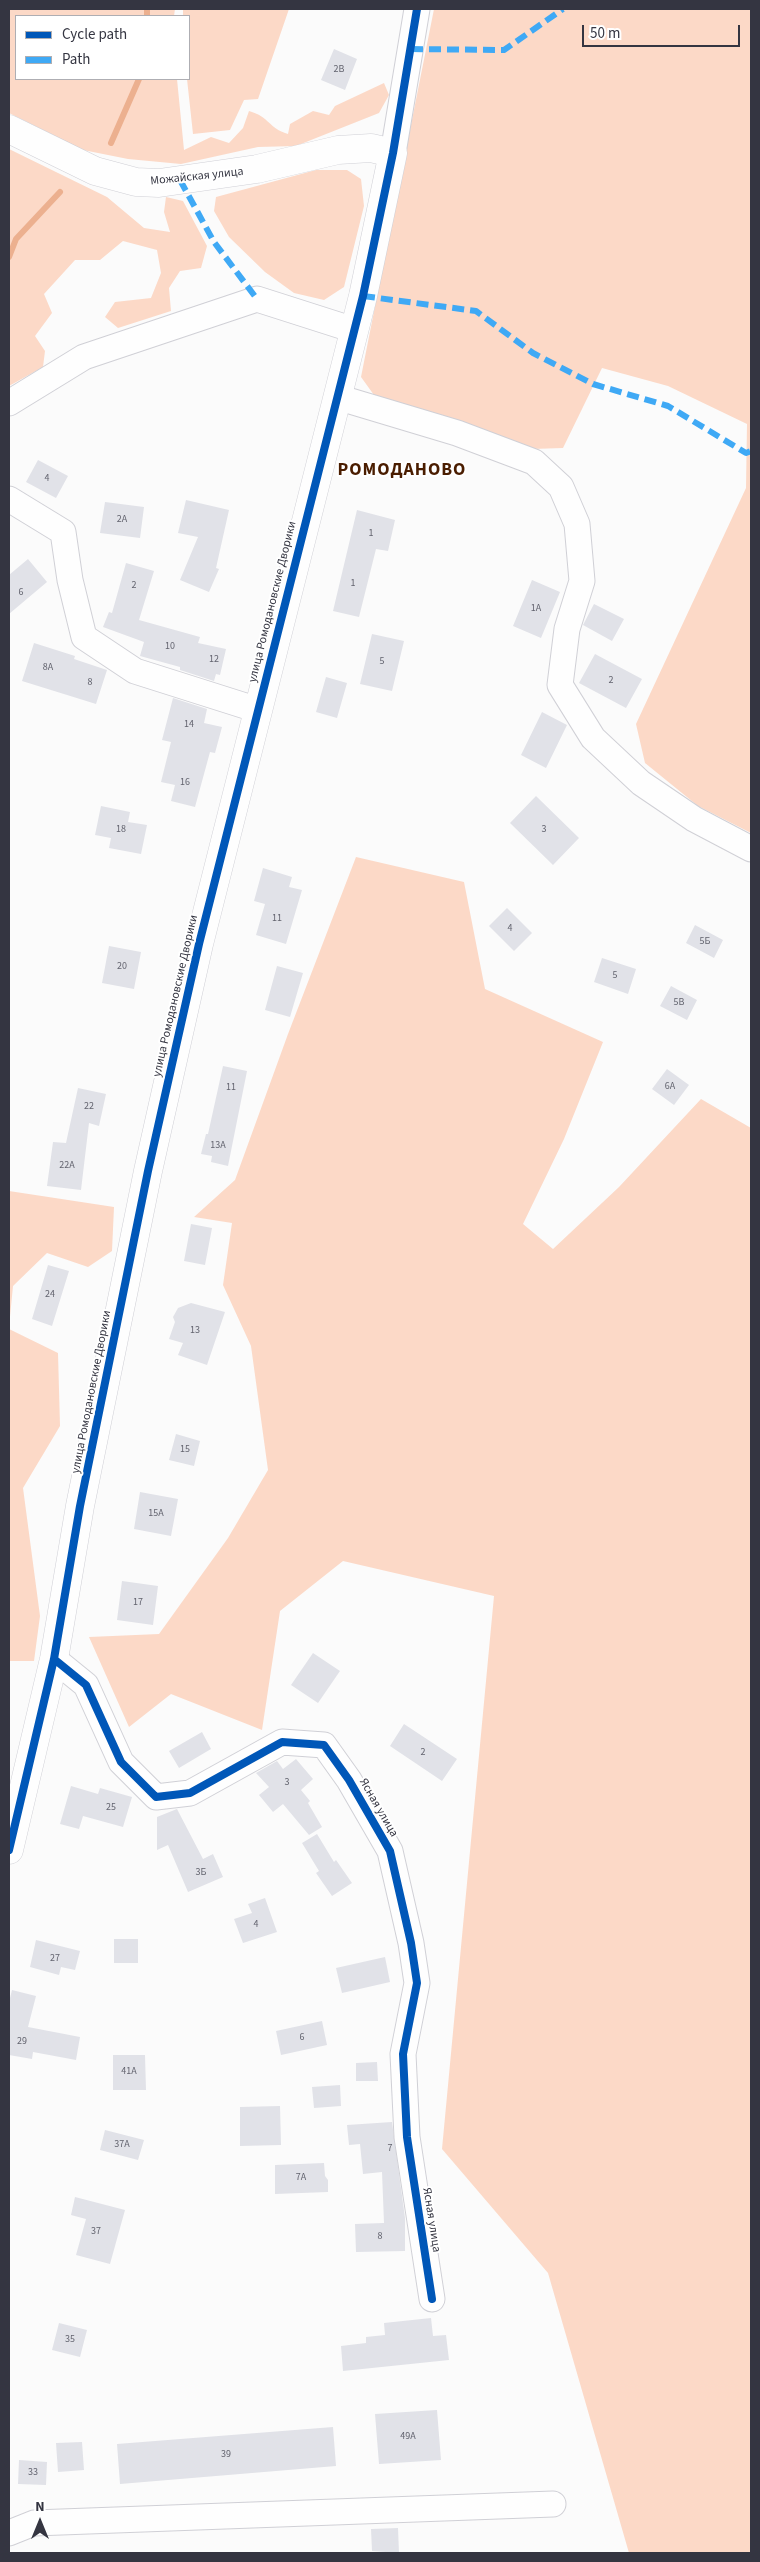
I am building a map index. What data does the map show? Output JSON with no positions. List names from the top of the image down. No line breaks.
{"streets":{"street":["Можайская улица","улица Ромодановские Дворики","Ясная улица"]},"crossings":[["Можайская улица","улица Ромодановские Дворики"],["улица Ромодановские Дворики","Ясная улица"]],"districts":["РОМОДАНОВО"],"house_numbers":["2В","4","2А","1","1","2","6","1А","10","12","5","8А","2","8","14","16","18","3","11","4","5Б","20","5","5В","6А","11","22","13А","22А","24","13","15","15А","17","2","3","25","3Б","4","27","6","29","41А","37А","7","7А","37","8","35","49А","39","33"],"legend":["Cycle path","Path"],"scale_bar":"50 m","north":"top"}
